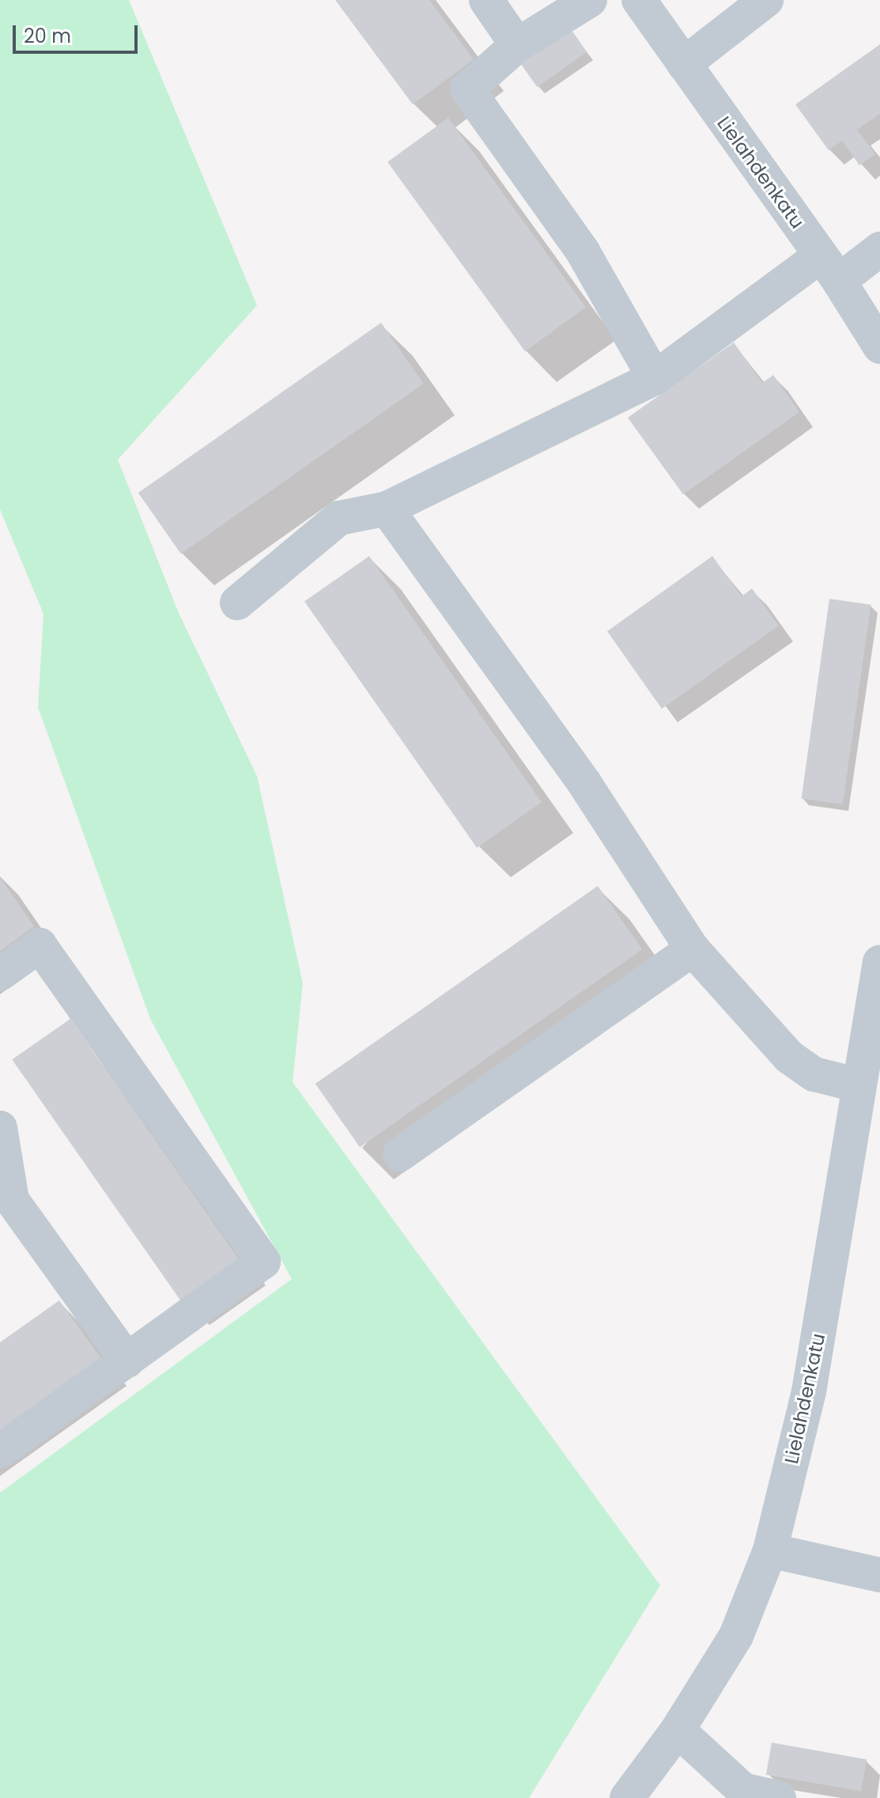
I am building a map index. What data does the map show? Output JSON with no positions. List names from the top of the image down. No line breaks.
{"streets":{"street":["Lielahdenkatu"]},"scale_bar":"20 m"}
